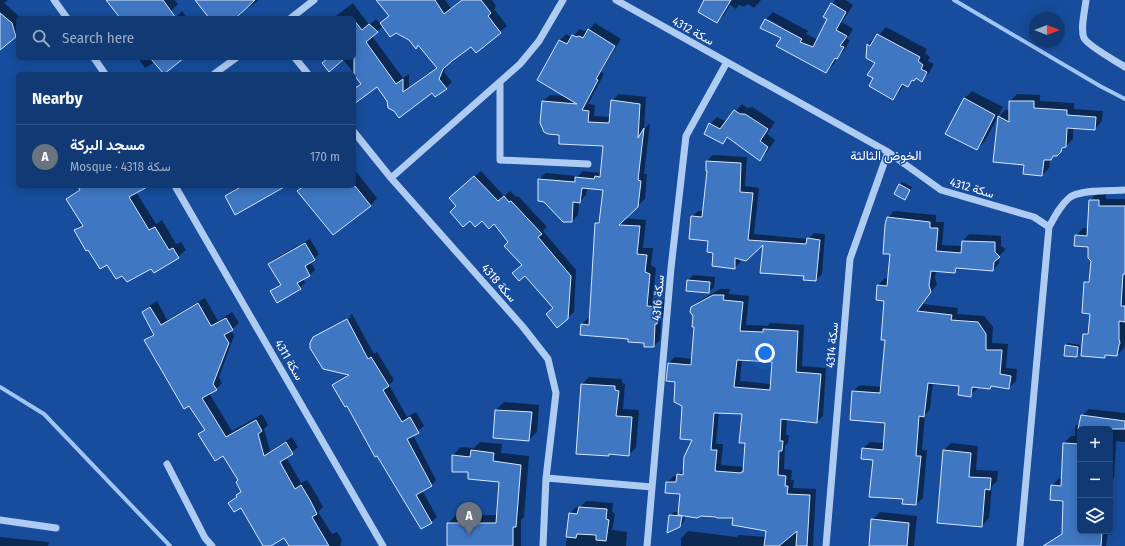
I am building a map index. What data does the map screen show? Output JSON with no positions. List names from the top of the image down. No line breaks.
{"streets":{"street":["سكة 4312","سكة 4318","سكة 4316","سكة 4314","سكة 4311"]},"crossings":[["سكة 4312","سكة 4316"],["سكة 4312","سكة 4314"]],"districts":["الخوض الثالثة"],"north":"right","page":{"search":"Search here","heading":"Nearby","list":[{"mark":"A","name":"مسجد البركة","note":"Mosque · سكة 4318","value":"170 m"}],"map_buttons":["+","−"],"pins":"A"}}
